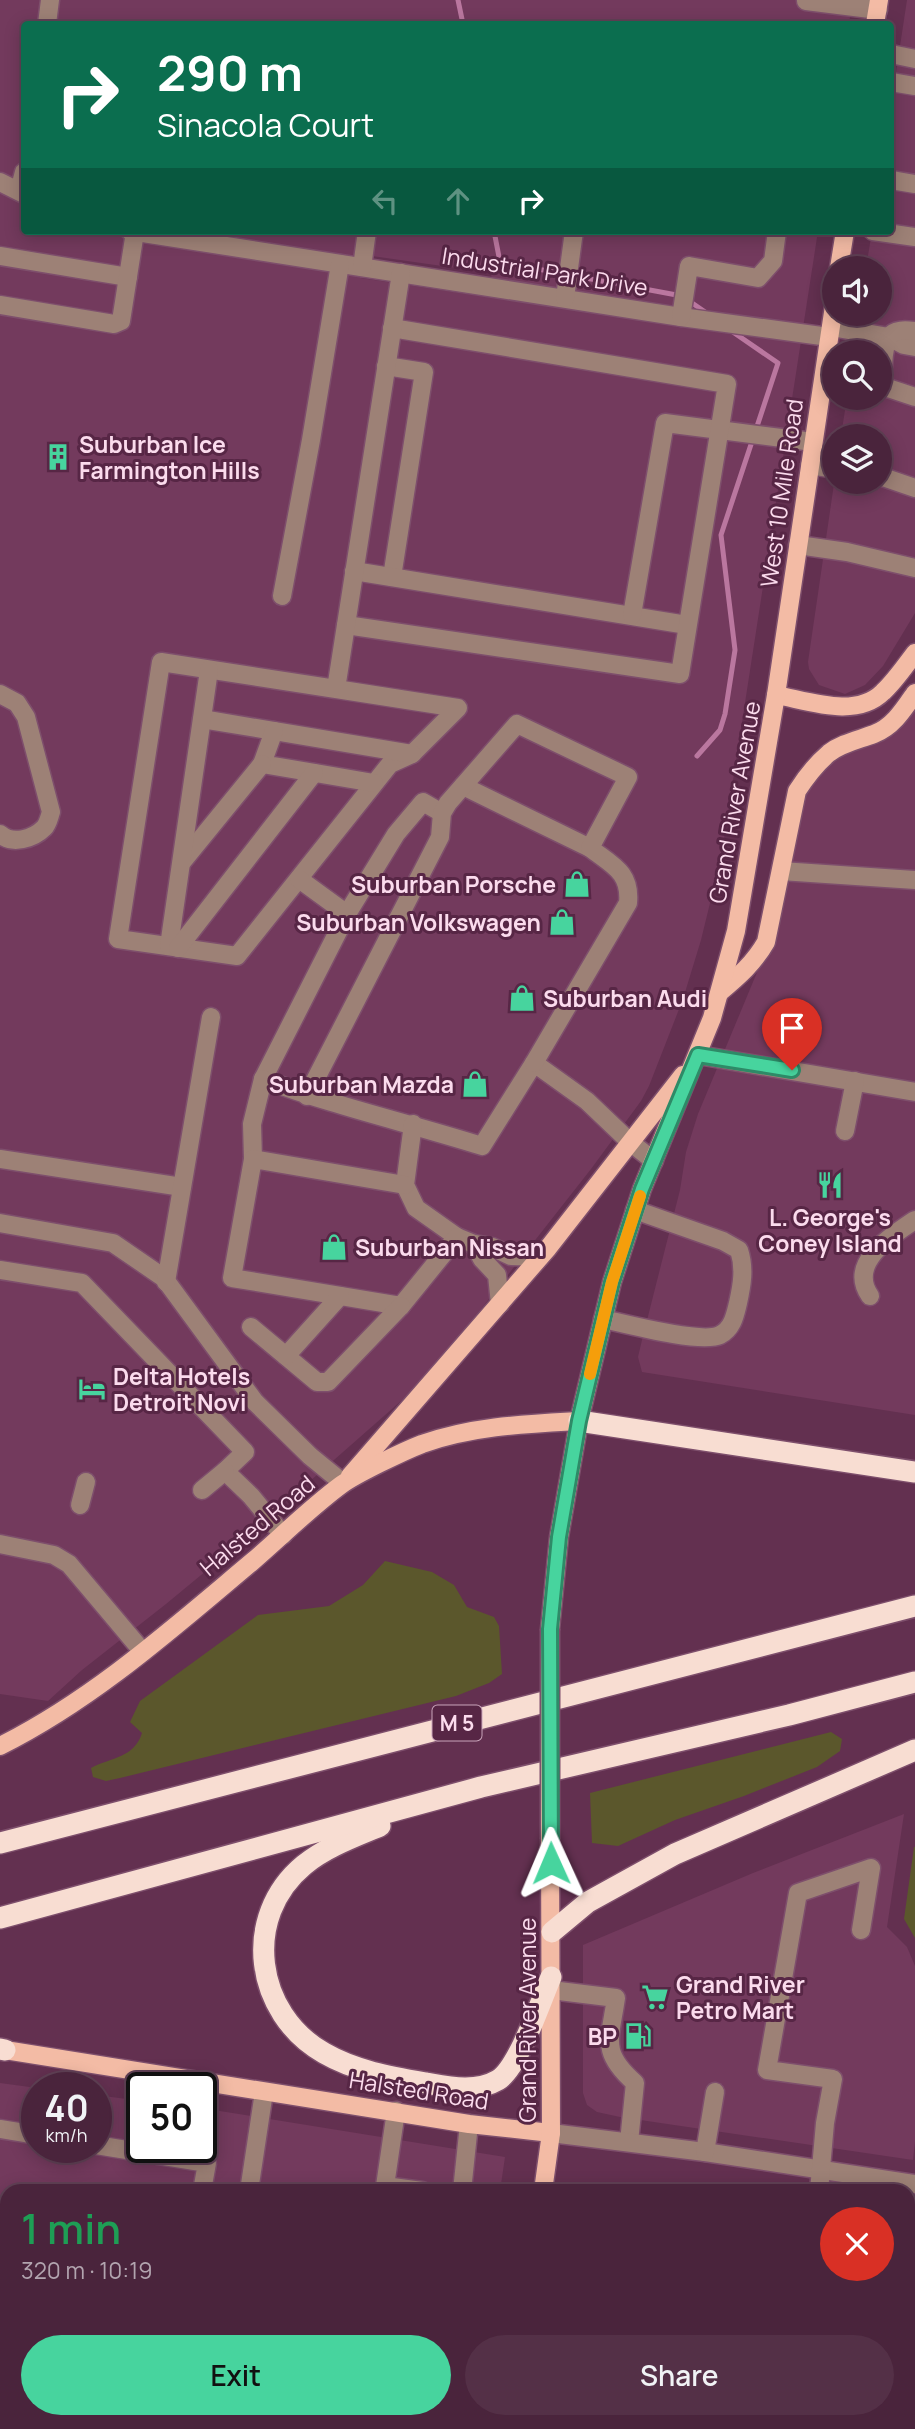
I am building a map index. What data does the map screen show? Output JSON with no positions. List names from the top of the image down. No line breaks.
{"streets":{"highway":["M 5"],"main road":["West 10 Mile Road","Grand River Avenue","Halsted Road"],"street":["Industrial Park Drive"]},"crossings":[["Industrial Park Drive","West 10 Mile Road"],["West 10 Mile Road","Grand River Avenue"],["Grand River Avenue","Halsted Road"]],"places":{"building":["Suburban Ice Farmington Hills"],"shop":["Suburban Porsche","Suburban Volkswagen","Suburban Audi","Suburban Mazda","Suburban Nissan"],"restaurant":["L. George's Coney Island"],"hotel":["Delta Hotels Detroit Novi"],"supermarket":["Grand River Petro Mart"],"fuel station":["BP"]},"page":{"turn":["290 m","Sinacola Court"],"speed":"40 km/h","limit":"50","heading":["1 min","320 m · 10:19"],"buttons":["Exit","Share"]}}
